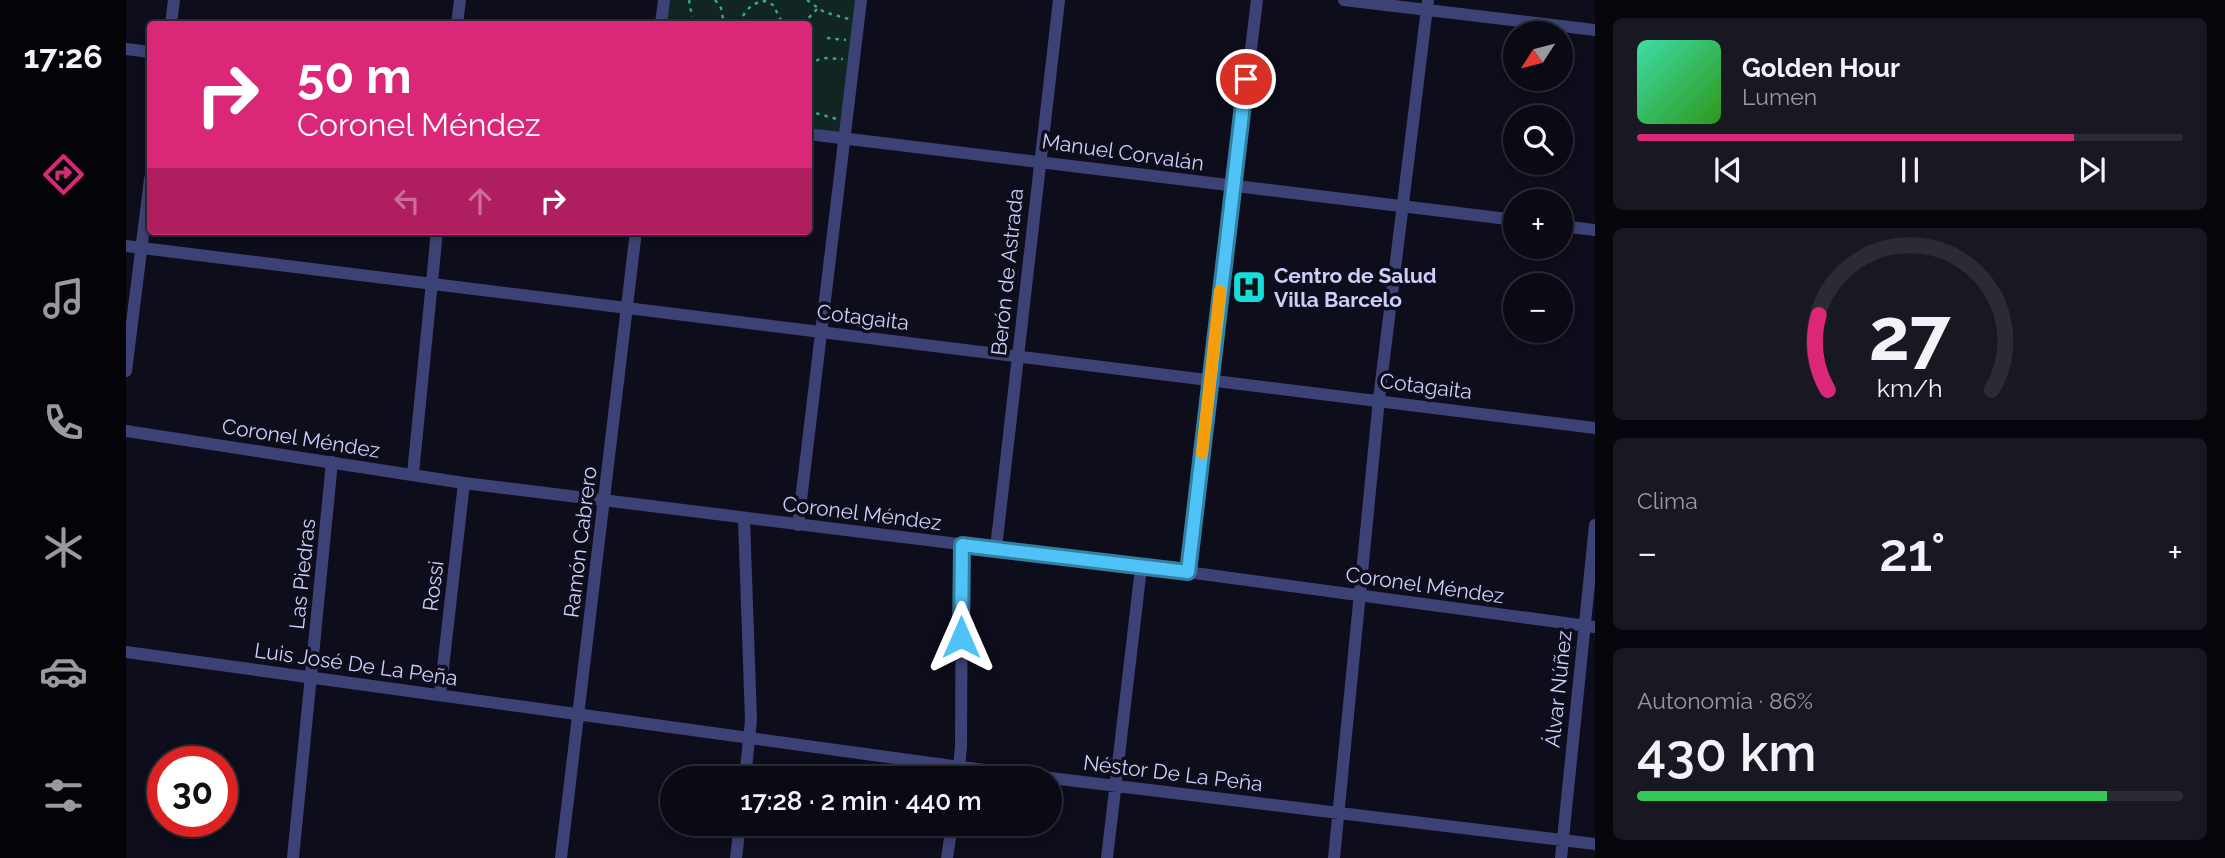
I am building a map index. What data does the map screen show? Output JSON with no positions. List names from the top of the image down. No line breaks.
{"streets":{"street":["Manuel Corvalán","Berón de Astrada","Cotagaita","Coronel Méndez","Ramón Cabrero","Las Piedras","Rossi","Luis José De La Peña","Álvar Núñez","Néstor De La Peña"]},"crossings":[["Manuel Corvalán","Berón de Astrada"],["Berón de Astrada","Cotagaita"],["Berón de Astrada","Coronel Méndez"],["Cotagaita","Ramón Cabrero"],["Coronel Méndez","Ramón Cabrero"],["Coronel Méndez","Las Piedras"],["Coronel Méndez","Rossi"],["Coronel Méndez","Álvar Núñez"],["Ramón Cabrero","Luis José De La Peña"],["Ramón Cabrero","Néstor De La Peña"],["Las Piedras","Luis José De La Peña"],["Rossi","Luis José De La Peña"],["Luis José De La Peña","Néstor De La Peña"],["Álvar Núñez","Néstor De La Peña"]],"places":{"hospital":["Centro de Salud Villa Barcelo"]},"north":"bottom left","page":{"tabs":"17:26","map_buttons":["+","−"],"turn":["50 m","Coronel Méndez"],"song":["Golden Hour","Lumen"],"tile":["Clima",["Autonomía · 86%","430 km"]],"heat":["−","21°","+"],"limit":"30","trip":"17:28 · 2 min · 440 m","gauge":["27","km/h"]}}
